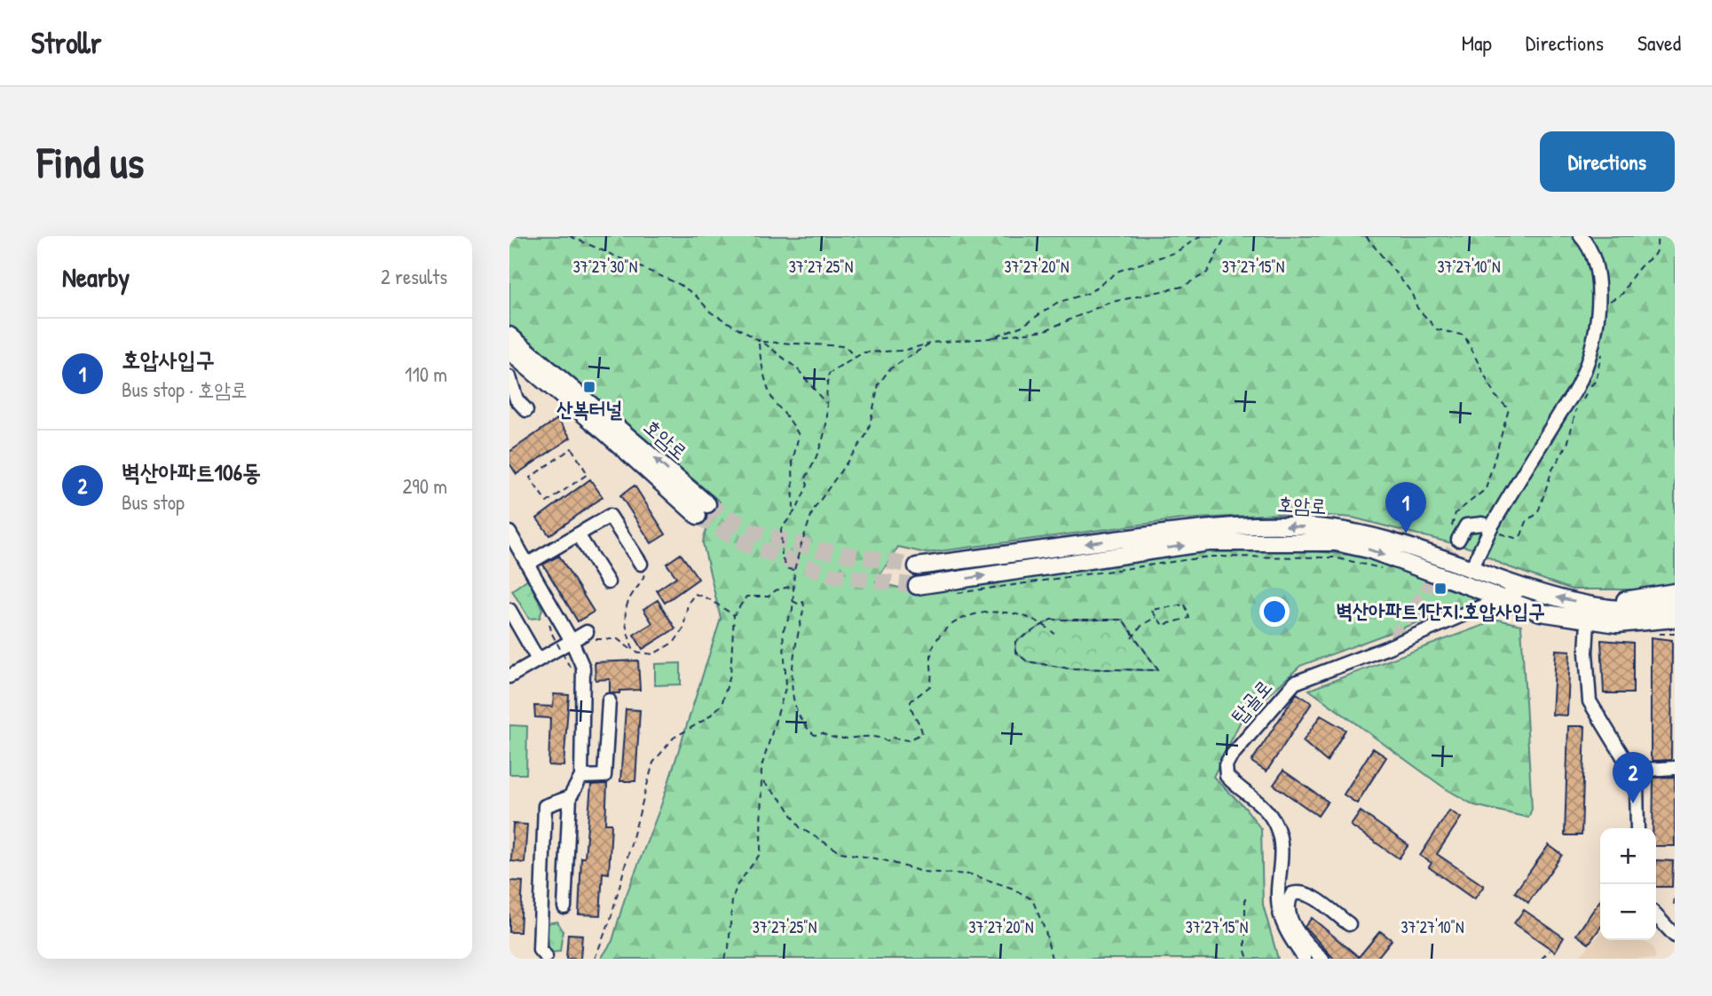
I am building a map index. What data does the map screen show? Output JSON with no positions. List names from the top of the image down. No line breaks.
{"streets":{"main road":["호암로"],"street":["탑골로"]},"crossings":[["호암로","탑골로"]],"places":{"transit":["산복터널","벽산아파트1단지.호압사입구"]},"page":{"header":"Strollr","nav":["Map","Directions","Saved"],"buttons":"Directions","title":"Find us","heading":["Nearby","2 results"],"list":[{"mark":"1","name":"호압사입구","note":"Bus stop · 호암로","value":"110 m"},{"mark":"2","name":"벽산아파트106동","note":"Bus stop","value":"290 m"}],"pins":["1","2"],"map_buttons":["+","−"]},"coordinates":["37°27'30\"N","37°27'25\"N","37°27'20\"N","37°27'15\"N","37°27'10\"N"]}
